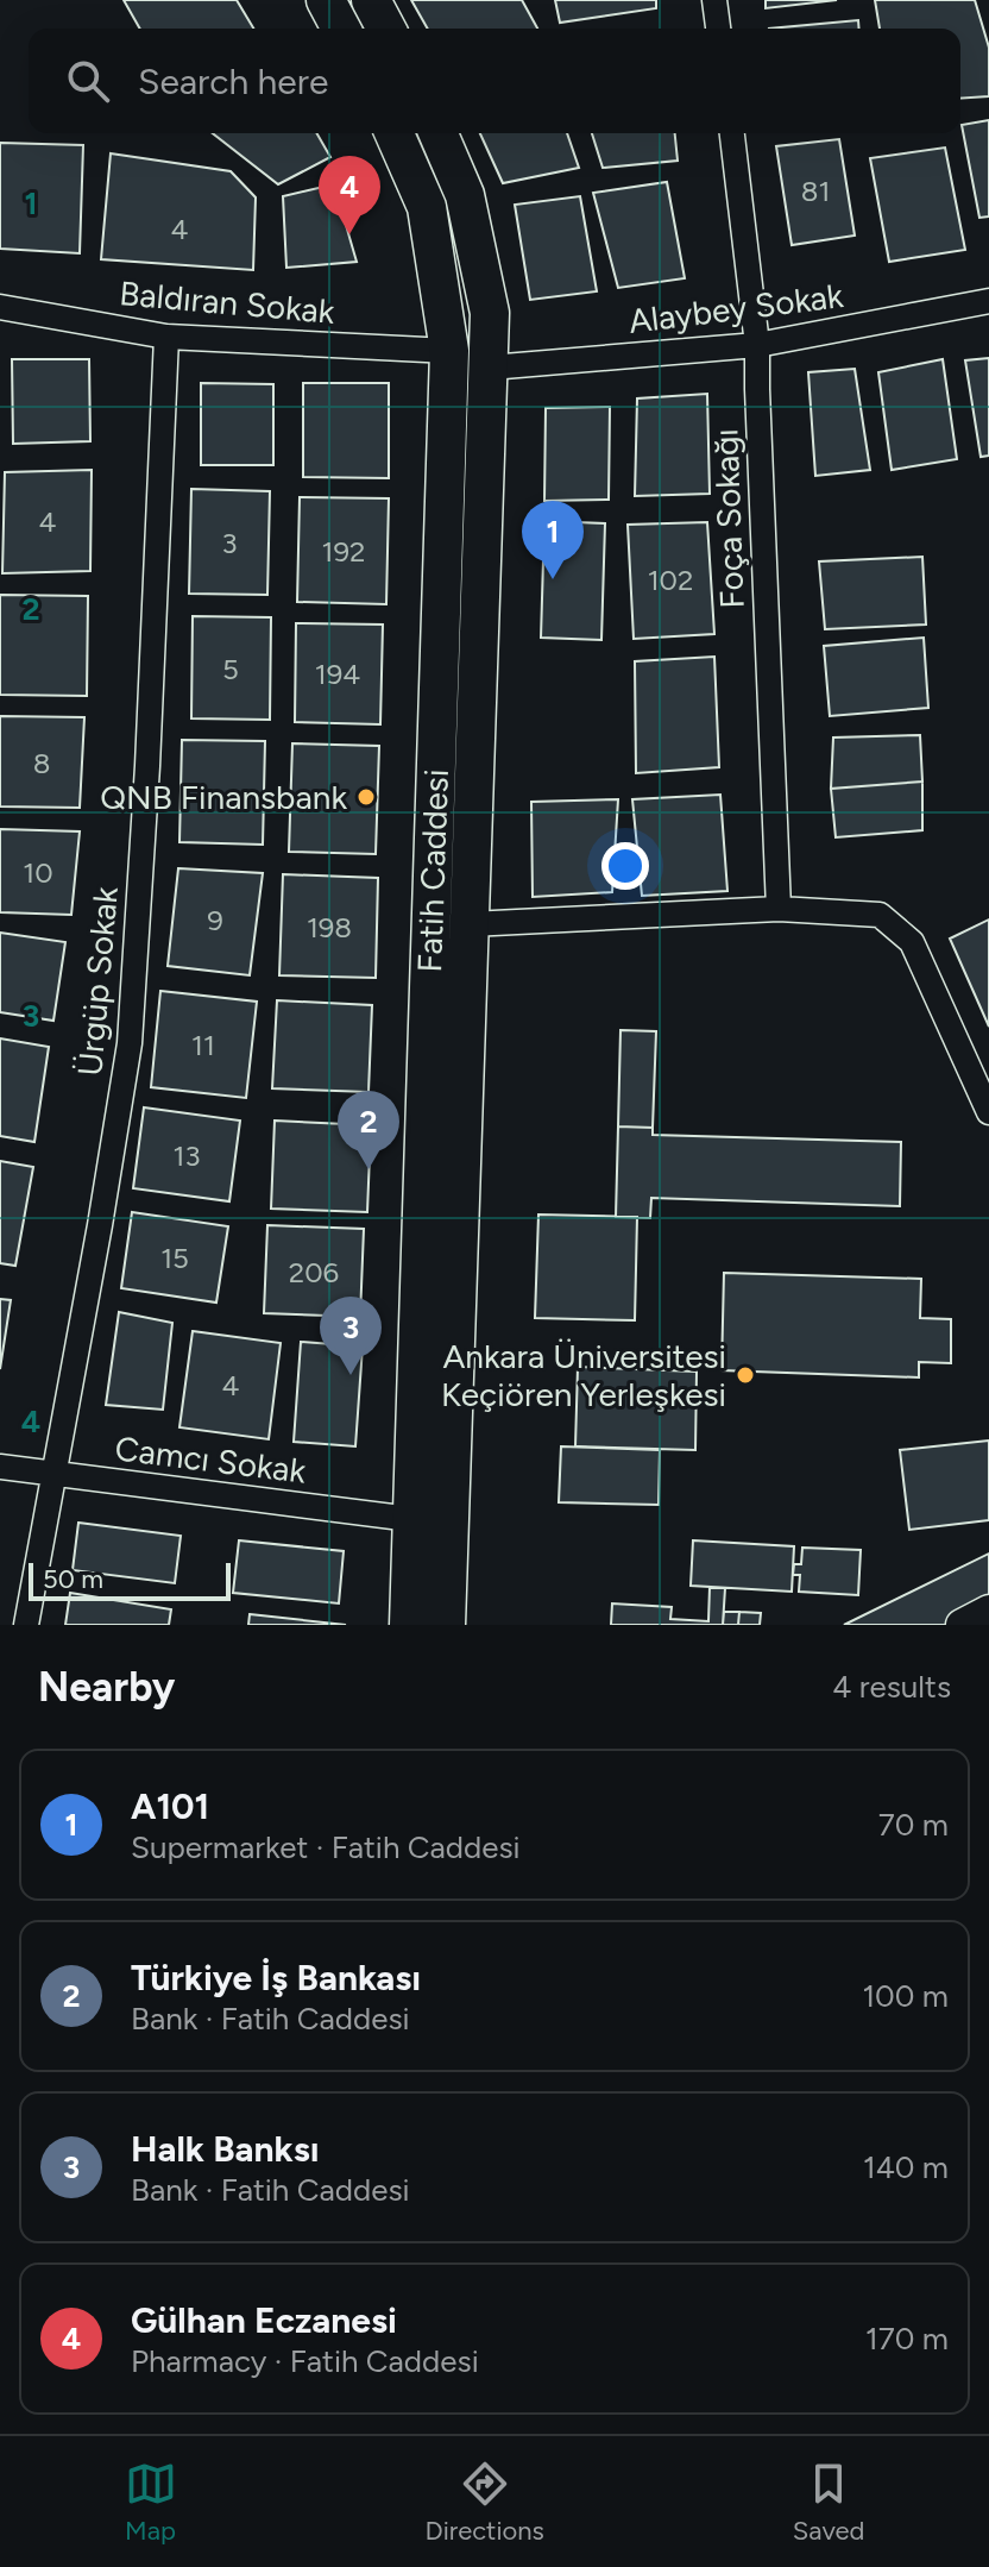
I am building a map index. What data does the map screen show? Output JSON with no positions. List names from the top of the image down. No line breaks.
{"streets":{"main road":["Fatih Caddesi"],"street":["Baldıran Sokak","Alaybey Sokak","Foça Sokağı","Ürgüp Sokak","Camcı Sokak"]},"crossings":[["Baldıran Sokak","Fatih Caddesi"],["Baldıran Sokak","Ürgüp Sokak"],["Alaybey Sokak","Foça Sokağı"],["Alaybey Sokak","Fatih Caddesi"],["Fatih Caddesi","Camcı Sokak"],["Ürgüp Sokak","Camcı Sokak"]],"places":["QNB Finansbank","Ankara Üniversitesi Keçiören Yerleşkesi"],"house_numbers":["81","4","4","3","192","102","5","194","8","10","9","198","11","13","15","206","4"],"scale_bar":"50 m","page":{"search":"Search here","pins":["4","1","2","3"],"scale":"50 m","heading":["Nearby","4 results"],"list":[{"mark":"1","name":"A101","note":"Supermarket · Fatih Caddesi","value":"70 m"},{"mark":"2","name":"Türkiye İş Bankası","note":"Bank · Fatih Caddesi","value":"100 m"},{"mark":"3","name":"Halk Banksı","note":"Bank · Fatih Caddesi","value":"140 m"},{"mark":"4","name":"Gülhan Eczanesi","note":"Pharmacy · Fatih Caddesi","value":"170 m"}],"nav":["Map","Directions","Saved"]},"grid":{"rows":["1","2","3","4"]}}
